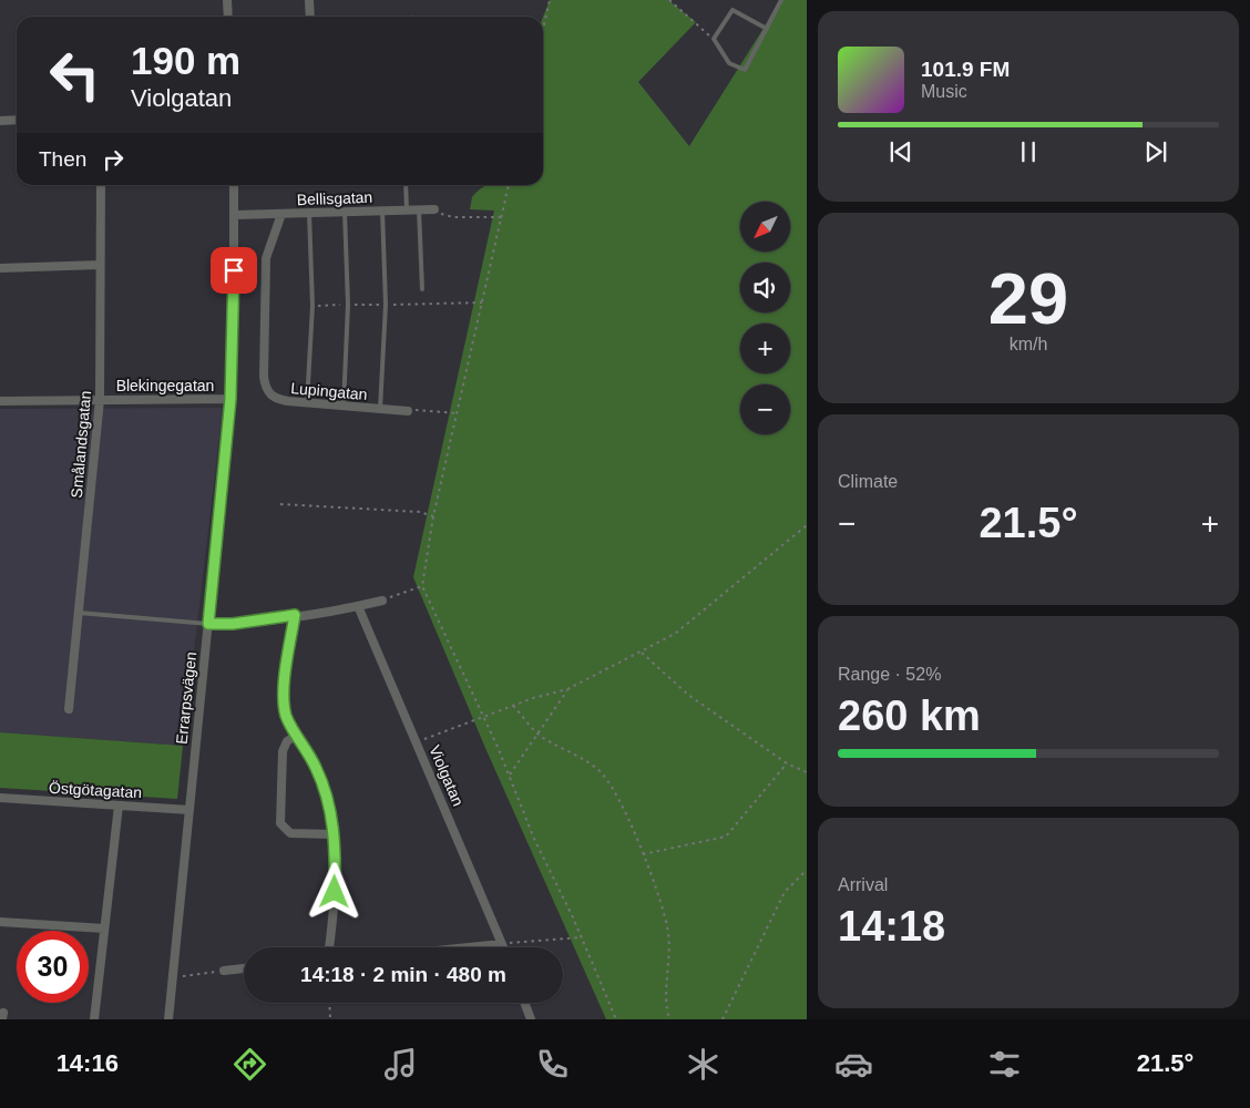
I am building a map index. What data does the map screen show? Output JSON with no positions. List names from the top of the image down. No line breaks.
{"streets":{"street":["Bellisgatan","Blekingegatan","Lupingatan","Smålandsgatan","Errarpsvägen","Violgatan","Östgötagatan"]},"crossings":[["Bellisgatan","Lupingatan"],["Bellisgatan","Errarpsvägen"],["Blekingegatan","Smålandsgatan"],["Blekingegatan","Errarpsvägen"],["Errarpsvägen","Östgötagatan"]],"north":"bottom left","page":{"turn":["190 m","Violgatan"],"song":["101.9 FM","Music"],"then":"Then","map_buttons":["+","−"],"tile":[["29","km/h"],"Climate",["Range · 52%","260 km"],["Arrival","14:18"]],"heat":["−","21.5°","+"],"limit":"30","trip":"14:18 · 2 min · 480 m","tabs":["14:16","21.5°"]}}
